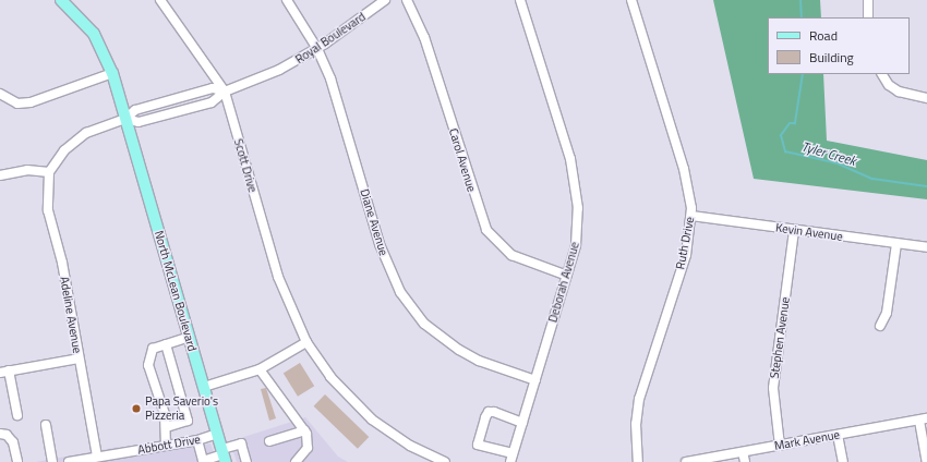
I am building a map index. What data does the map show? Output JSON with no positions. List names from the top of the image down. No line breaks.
{"streets":{"main road":["North McLean Boulevard"],"street":["Royal Boulevard","Carol Avenue","Scott Drive","Diane Avenue","Kevin Avenue","Ruth Drive","Deborah Avenue","Adeline Avenue","Stephen Avenue","Mark Avenue","Abbott Drive"]},"crossings":[["Royal Boulevard","Scott Drive"],["Royal Boulevard","Diane Avenue"],["Royal Boulevard","North McLean Boulevard"],["Royal Boulevard","Adeline Avenue"],["Carol Avenue","Deborah Avenue"],["Diane Avenue","Deborah Avenue"],["Kevin Avenue","Ruth Drive"],["Kevin Avenue","Stephen Avenue"],["North McLean Boulevard","Abbott Drive"],["Adeline Avenue","Abbott Drive"],["Stephen Avenue","Mark Avenue"]],"water":["Tyler Creek"],"places":["Papa Saverio's Pizzeria"],"legend":["Road","Building"]}
